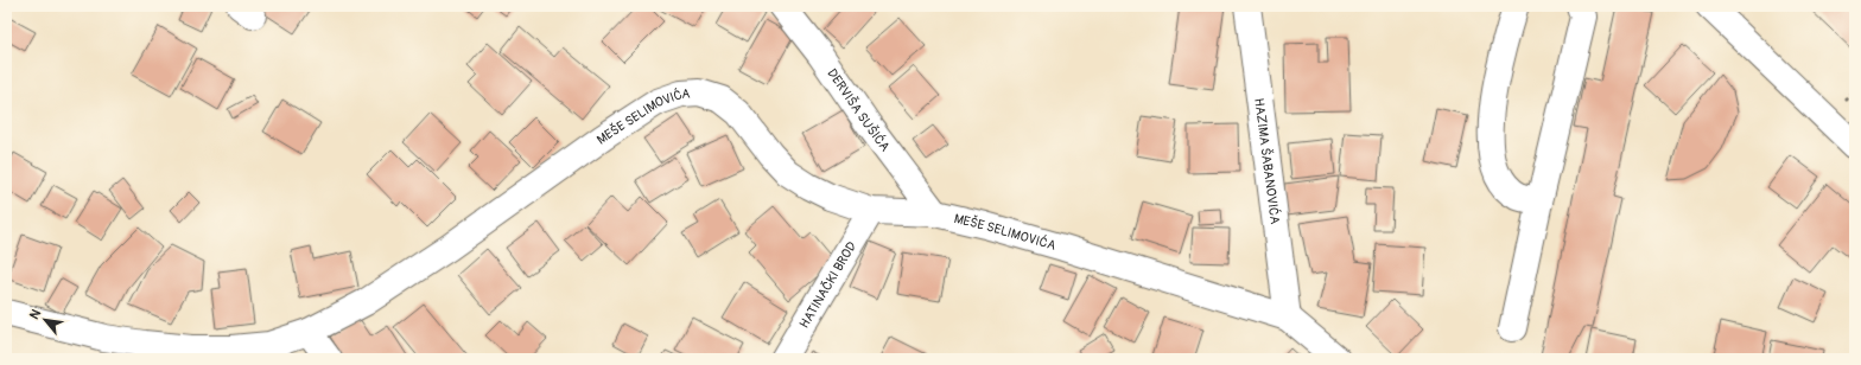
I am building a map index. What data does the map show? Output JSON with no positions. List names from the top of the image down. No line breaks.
{"streets":{"street":["DERVIŠA SUŠIĆA","MEŠE SELIMOVIĆA","HAZIMA ŠABANOVIĆA","HATINAČKI BROD"]},"crossings":[["DERVIŠA SUŠIĆA","MEŠE SELIMOVIĆA"],["MEŠE SELIMOVIĆA","HAZIMA ŠABANOVIĆA"],["MEŠE SELIMOVIĆA","HATINAČKI BROD"]],"north":"top left"}
